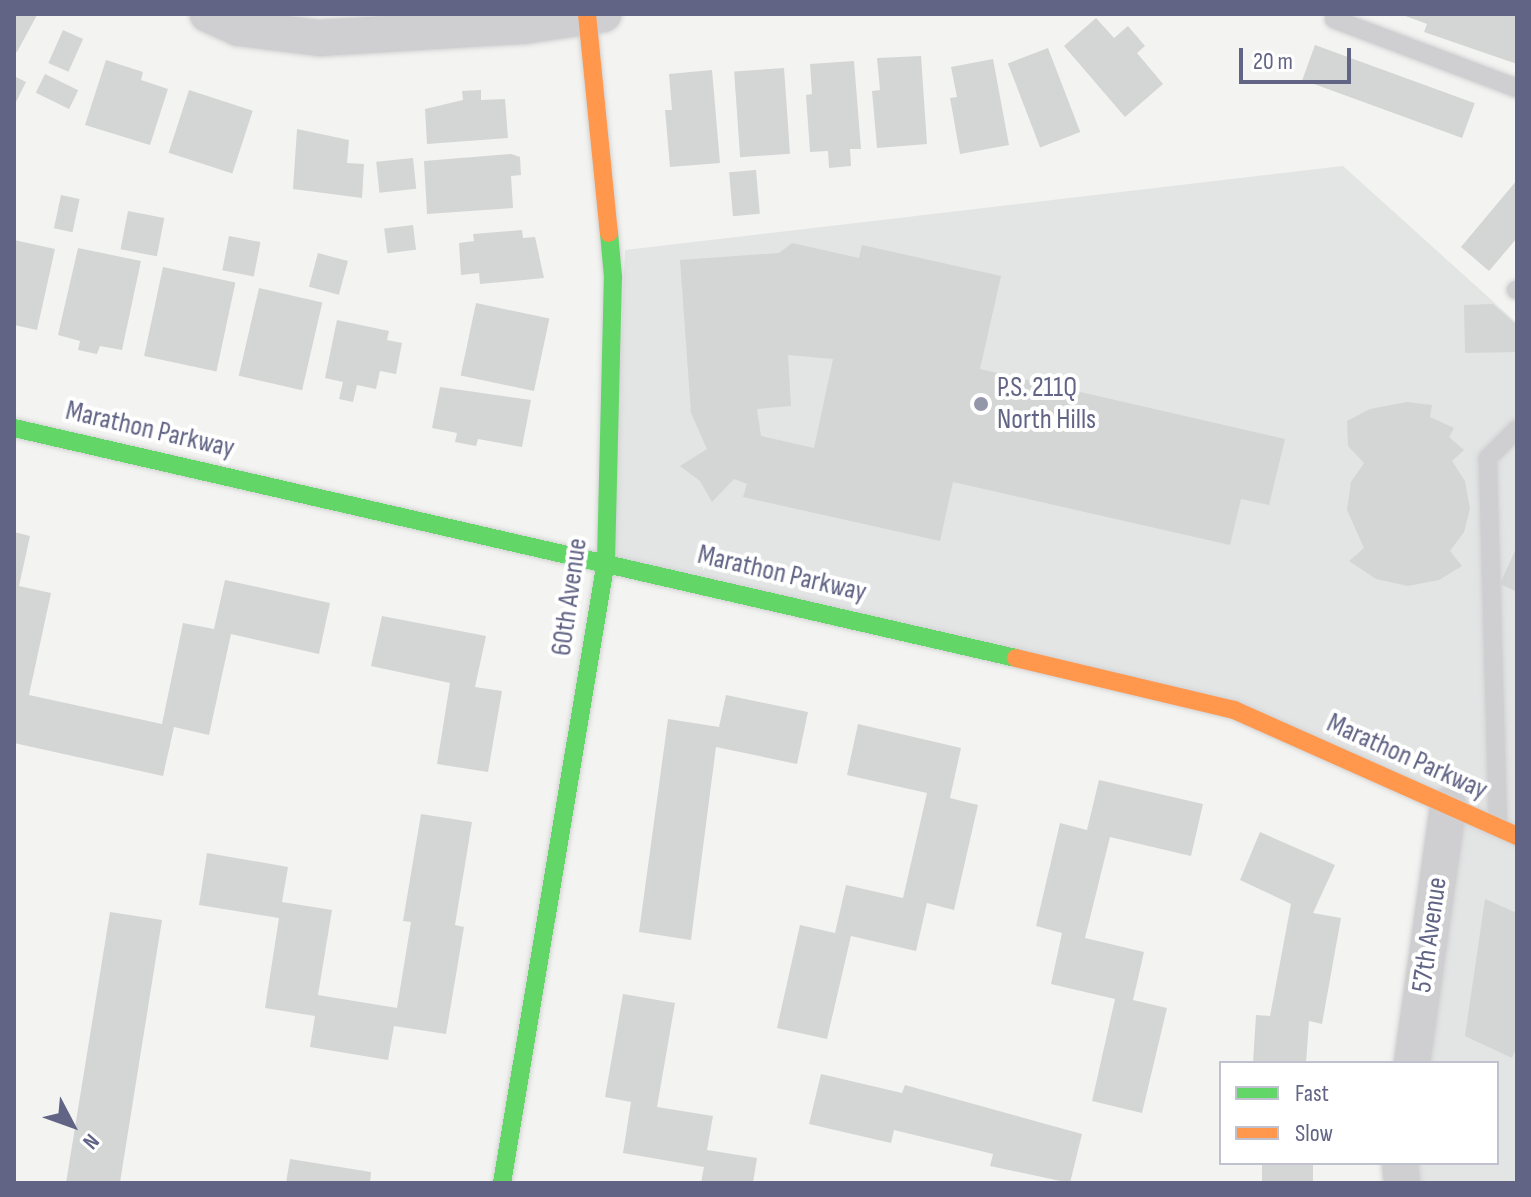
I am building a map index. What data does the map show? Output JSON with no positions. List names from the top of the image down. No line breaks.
{"streets":{"street":["Marathon Parkway","60th Avenue","57th Avenue"]},"crossings":[["Marathon Parkway","60th Avenue"],["Marathon Parkway","57th Avenue"]],"places":["P.S. 211Q North Hills"],"legend":["Fast","Slow"],"scale_bar":"20 m","north":"bottom right"}
